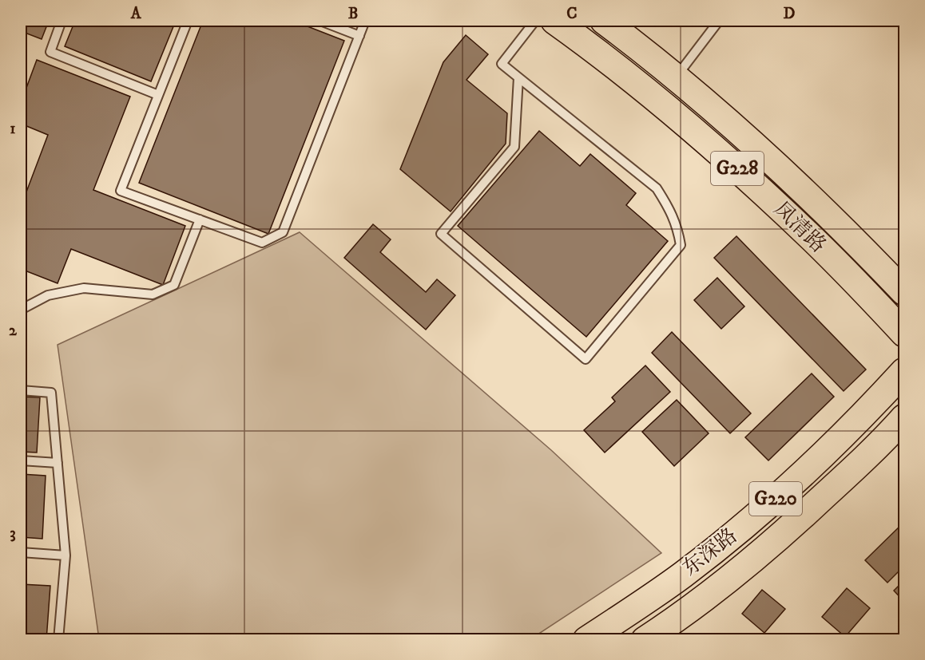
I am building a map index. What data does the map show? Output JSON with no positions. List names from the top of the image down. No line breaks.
{"streets":{"highway":["G228","凤清路","G220","东深路"]},"grid":{"columns":["A","B","C","D"],"rows":["1","2","3"]}}
